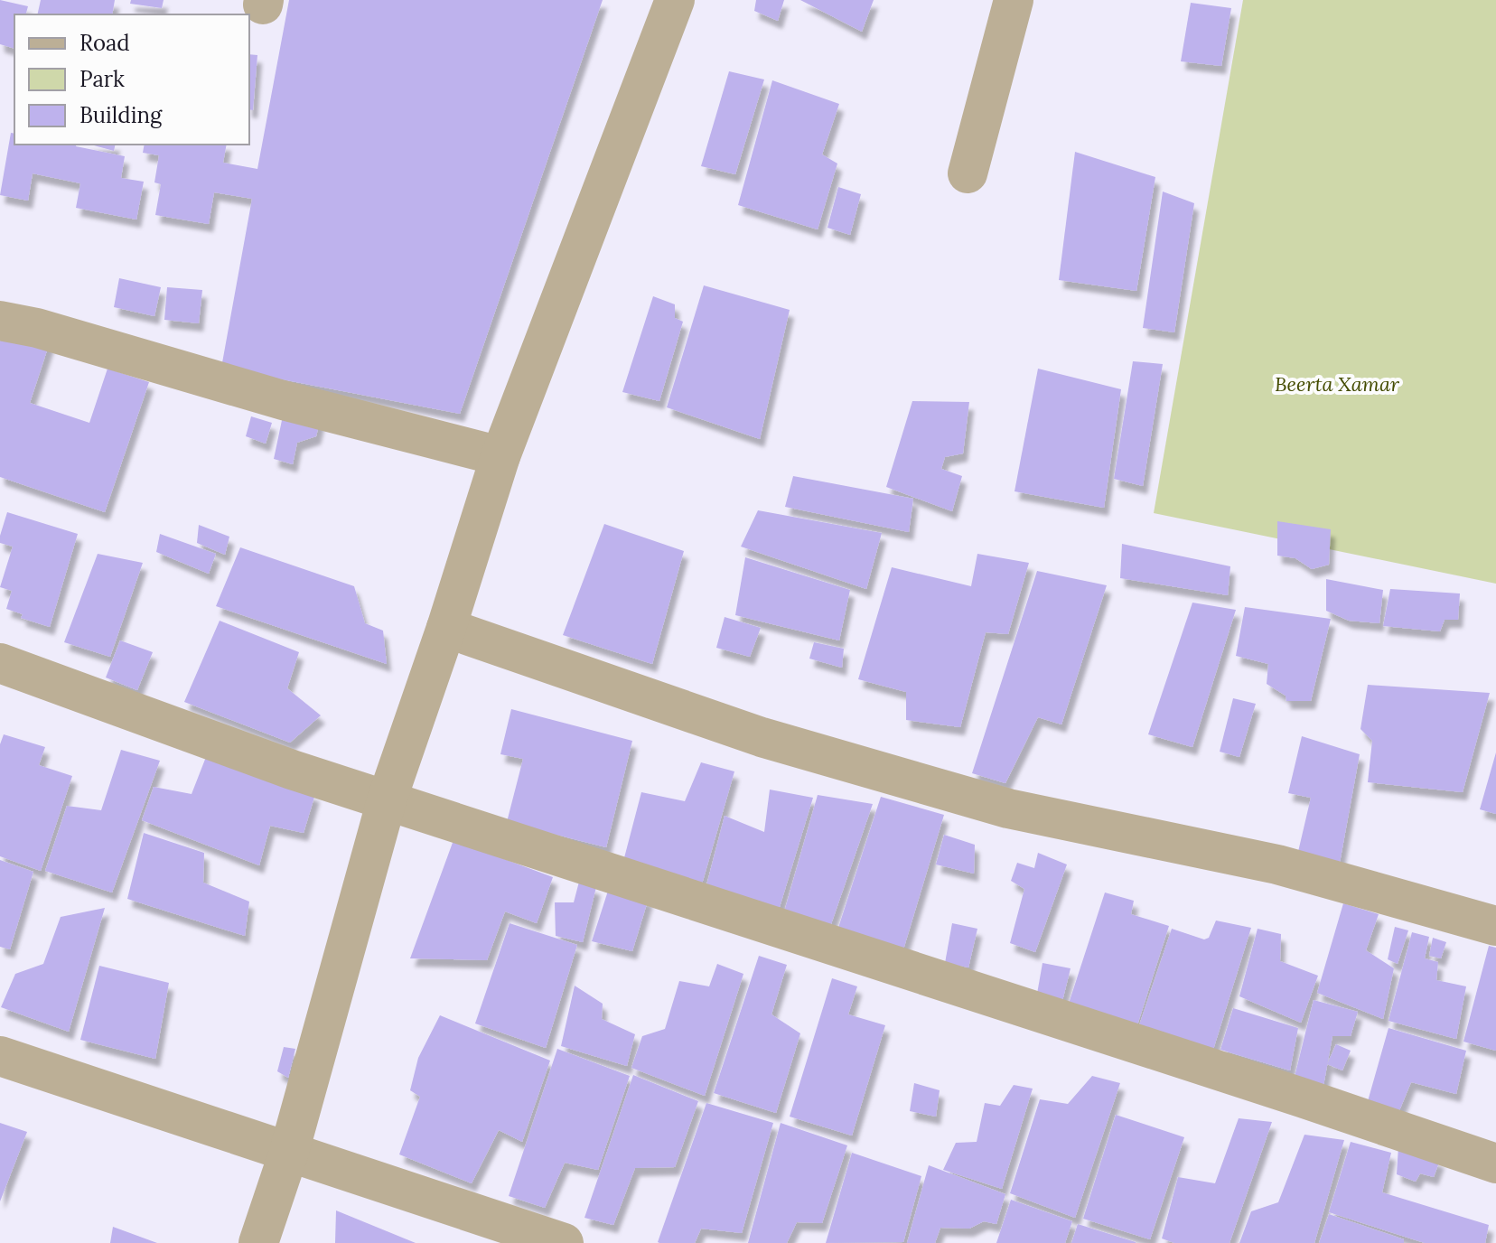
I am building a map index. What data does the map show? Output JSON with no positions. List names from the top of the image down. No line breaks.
{"parks":["Beerta Xamar"],"legend":["Road","Park","Building"]}
